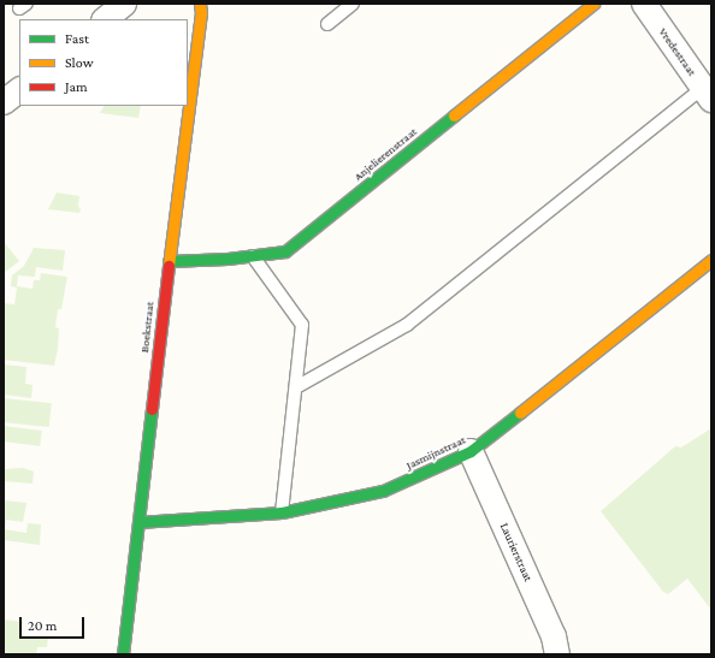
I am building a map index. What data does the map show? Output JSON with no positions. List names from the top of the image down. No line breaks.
{"streets":{"street":["Vredestraat","Anjelierenstraat","Boekstraat","Jasmijnstraat","Laurierstraat"]},"crossings":[["Anjelierenstraat","Boekstraat"],["Boekstraat","Jasmijnstraat"],["Jasmijnstraat","Laurierstraat"]],"legend":["Fast","Slow","Jam"],"scale_bar":"20 m"}
